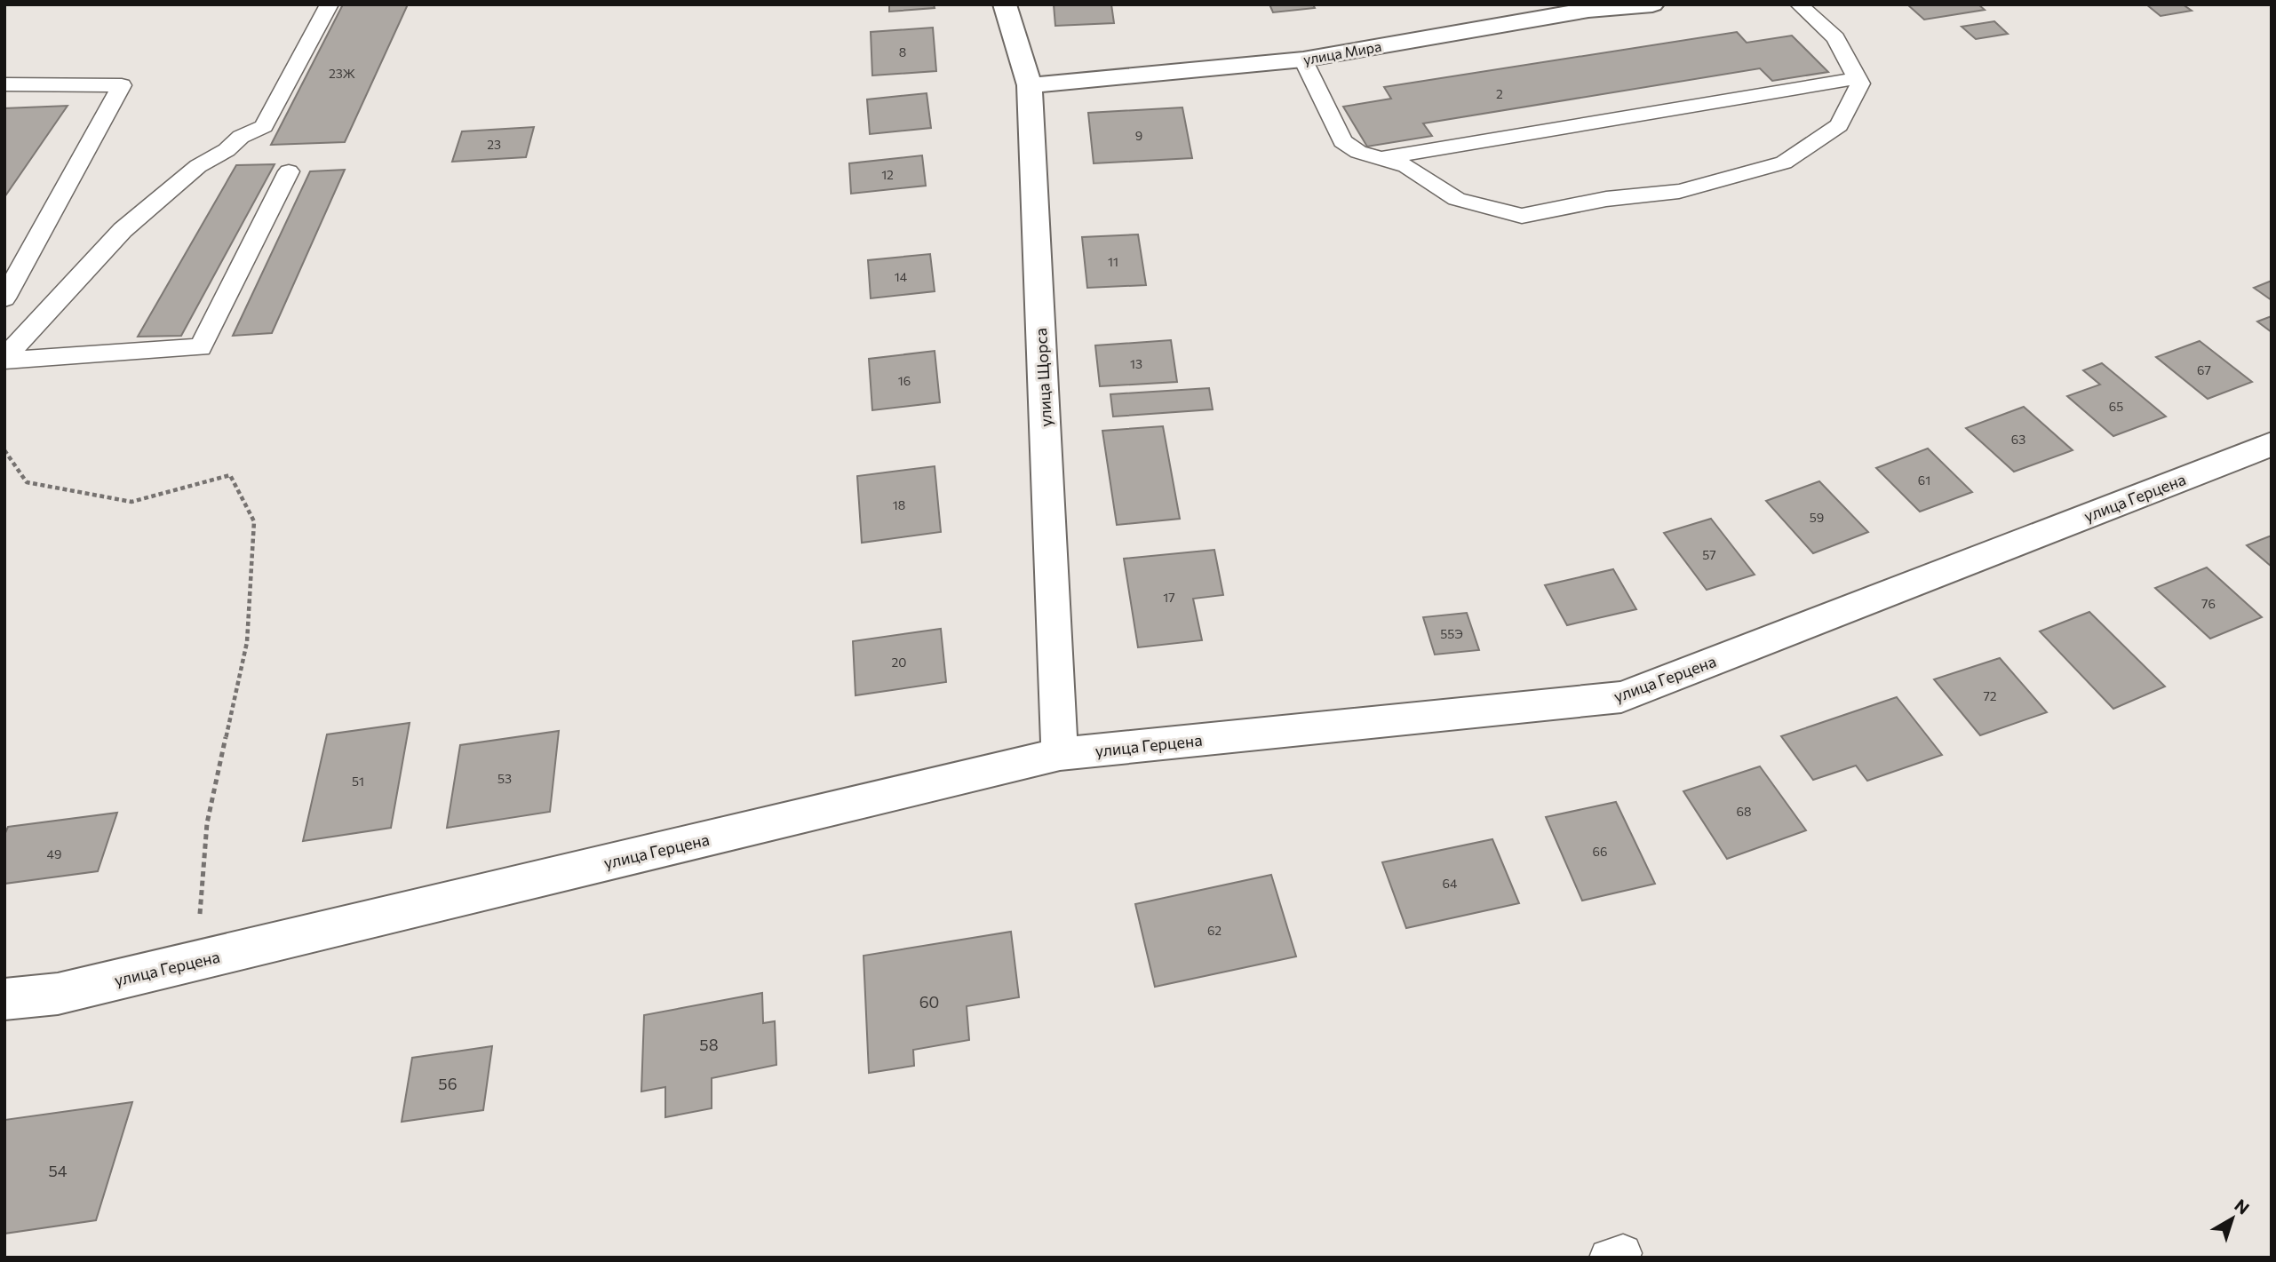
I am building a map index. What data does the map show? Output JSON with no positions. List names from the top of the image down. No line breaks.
{"streets":{"street":["улица Мира","улица Щорса","улица Герцена"]},"crossings":[["улица Мира","улица Щорса"],["улица Щорса","улица Герцена"]],"house_numbers":["8","23Ж","2","9","23","12","11","14","13","67","16","65","63","61","18","59","57","17","76","55Э","20","72","53","51","68","66","49","64","62","60","58","56","54"],"north":"top right"}
